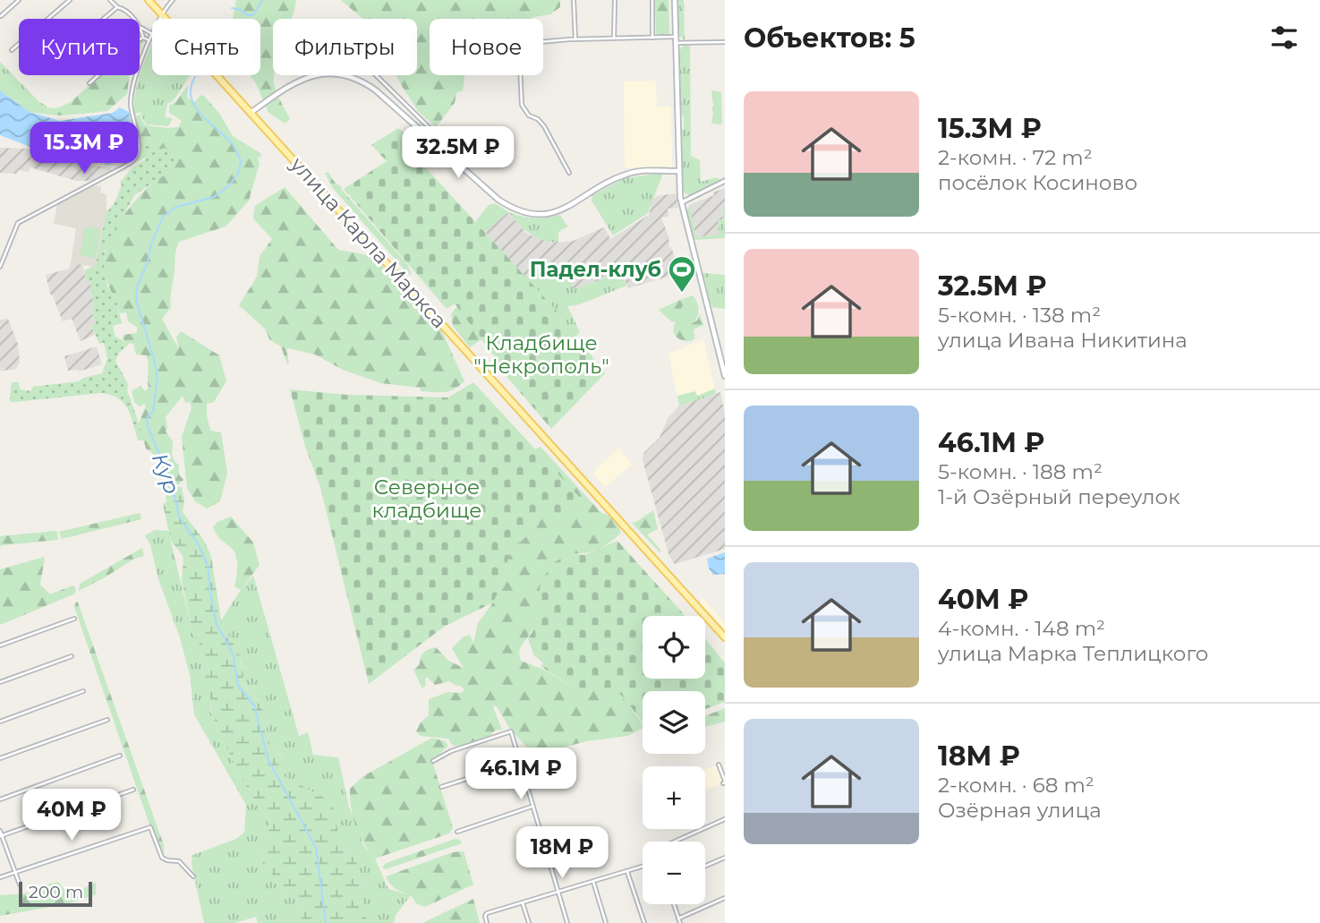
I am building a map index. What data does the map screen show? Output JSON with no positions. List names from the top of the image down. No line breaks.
{"streets":{"main road":["улица Карла Маркса"]},"water":["Кур"],"parks":["Кладбище \"Некрополь\"","Северное кладбище"],"places":{"sports":["Падел-клуб"]},"scale_bar":"200 m","page":{"heading":"Объектов: 5","chip":["Купить","Снять","Фильтры","Новое"],"list":[{"name":"15.3M ₽","note":"2-комн. · 72 m² · посёлок Косиново"},{"name":"32.5M ₽","note":"5-комн. · 138 m² · улица Ивана Никитина"},{"name":"46.1M ₽","note":"5-комн. · 188 m² · 1-й Озёрный переулок"},{"name":"40M ₽","note":"4-комн. · 148 m² · улица Марка Теплицкого"},{"name":"18M ₽","note":"2-комн. · 68 m² · Озёрная улица"}],"price":["15.3M ₽","32.5M ₽","46.1M ₽","40M ₽","18M ₽"],"map_buttons":["+","−"],"scale":"200 m"}}
